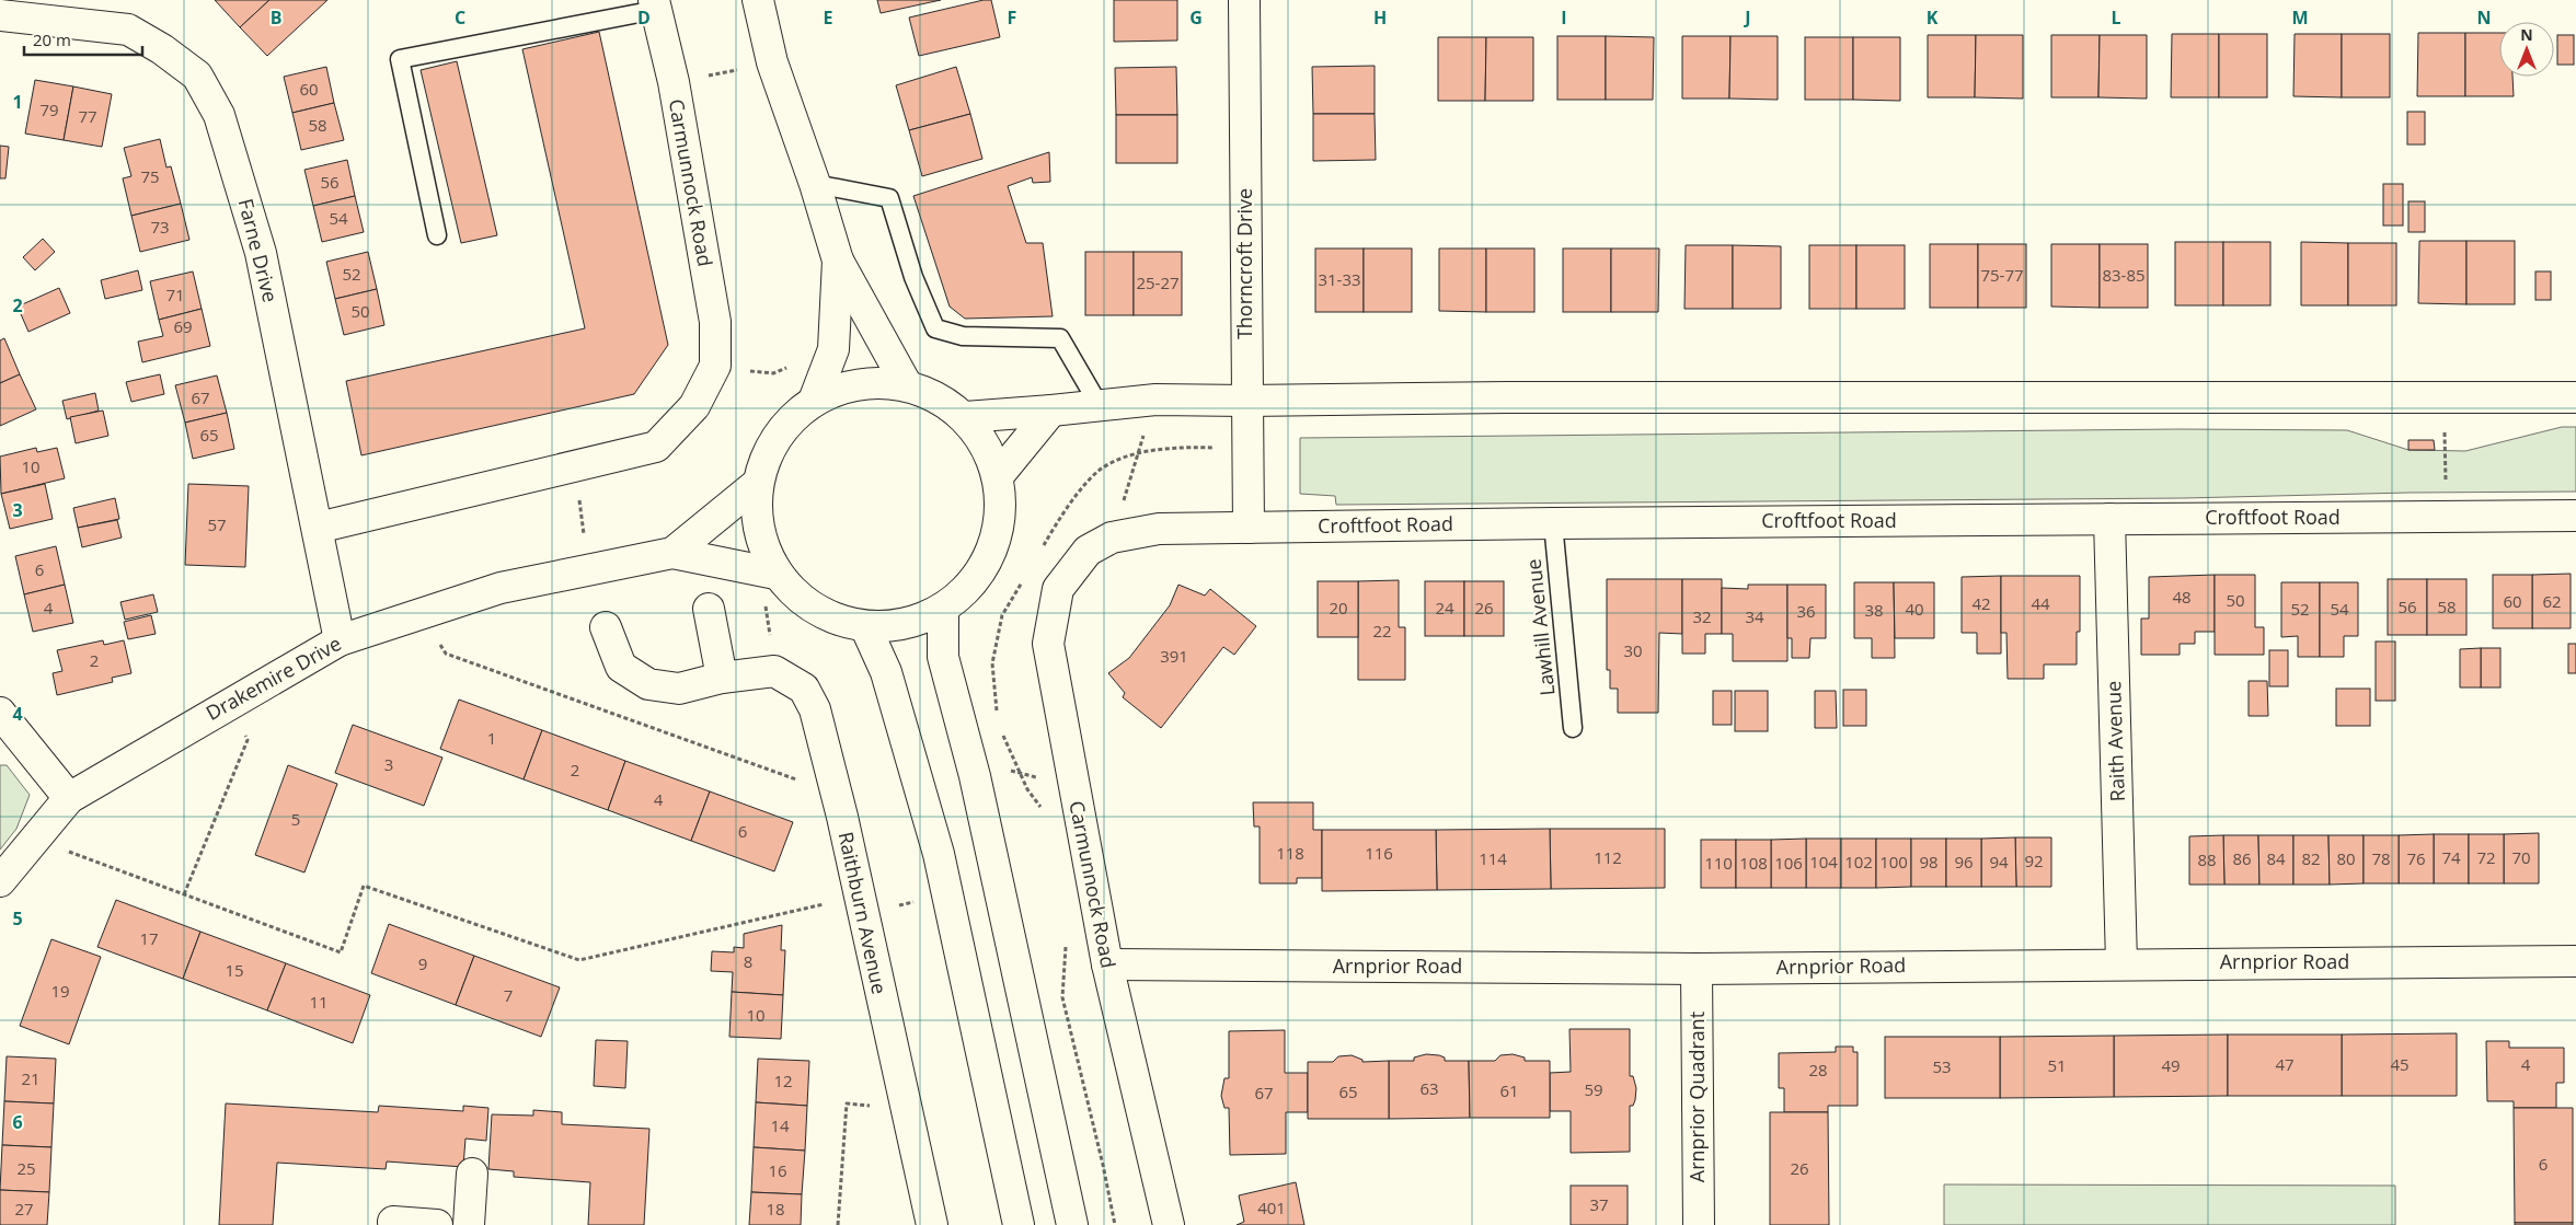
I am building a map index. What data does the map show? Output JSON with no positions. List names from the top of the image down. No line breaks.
{"streets":{"street":["Carmunnock Road","Farne Drive","Thorncroft Drive","Croftfoot Road","Drakemire Drive","Raith Avenue","Raithburn Avenue","Arnprior Road","Arnprior Quadrant"],"lane":["Lawhill Avenue"]},"crossings":[["Carmunnock Road","Croftfoot Road"],["Carmunnock Road","Arnprior Road"],["Farne Drive","Drakemire Drive"],["Thorncroft Drive","Croftfoot Road"],["Croftfoot Road","Lawhill Avenue"],["Croftfoot Road","Raith Avenue"],["Raith Avenue","Arnprior Road"],["Arnprior Road","Arnprior Quadrant"]],"house_numbers":["60","79","77","58","75","56","54","73","52","75-77","83-85","31-33","25-27","71","50","69","67","65","10","57","6","48","50","60","62","42","44","56","58","4","20","24","26","40","52","54","38","36","32","34","22","30","391","2","1","3","2","4","5","6","118","116","112","74","72","70","114","86","84","82","80","78","76","88","92","104","102","100","98","96","94","110","108","106","17","8","9","15","19","7","11","10","47","45","4","51","49","53","28","21","12","63","59","61","65","67","14","6","25","26","16","37","401","27","18"],"scale_bar":"20 m","north":"top","grid":{"columns":["B","C","D","E","F","G","H","I","J","K","L","M","N"],"rows":["1","2","3","4","5","6"]}}
